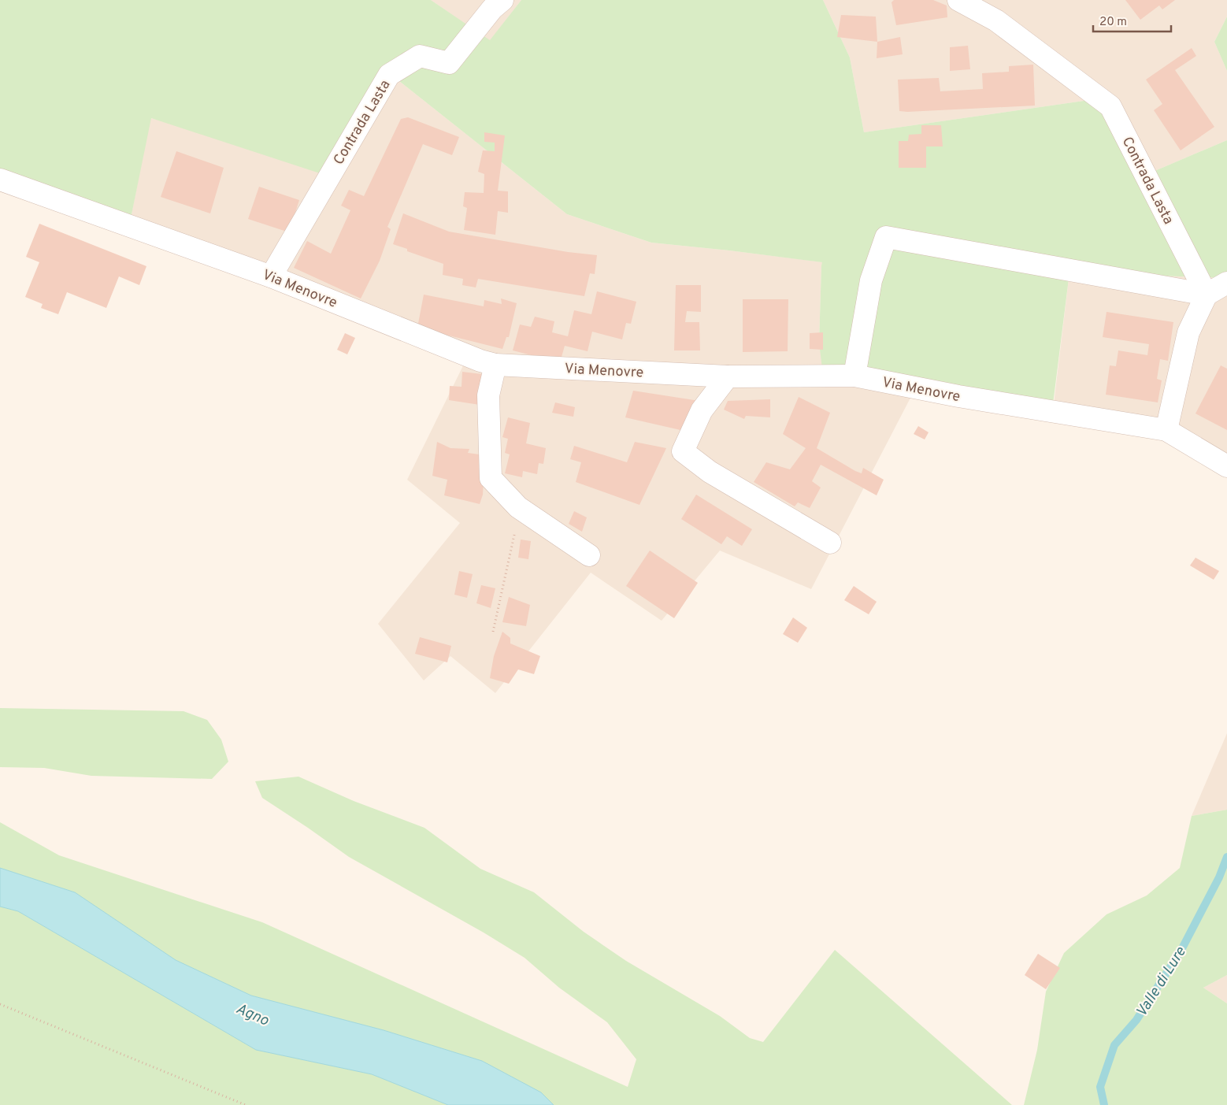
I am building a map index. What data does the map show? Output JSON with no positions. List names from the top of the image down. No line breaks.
{"streets":{"street":["Contrada Lasta","Via Menovre"]},"crossings":[["Contrada Lasta","Via Menovre"]],"water":["Valle di Lure","Agno"],"scale_bar":"20 m"}
